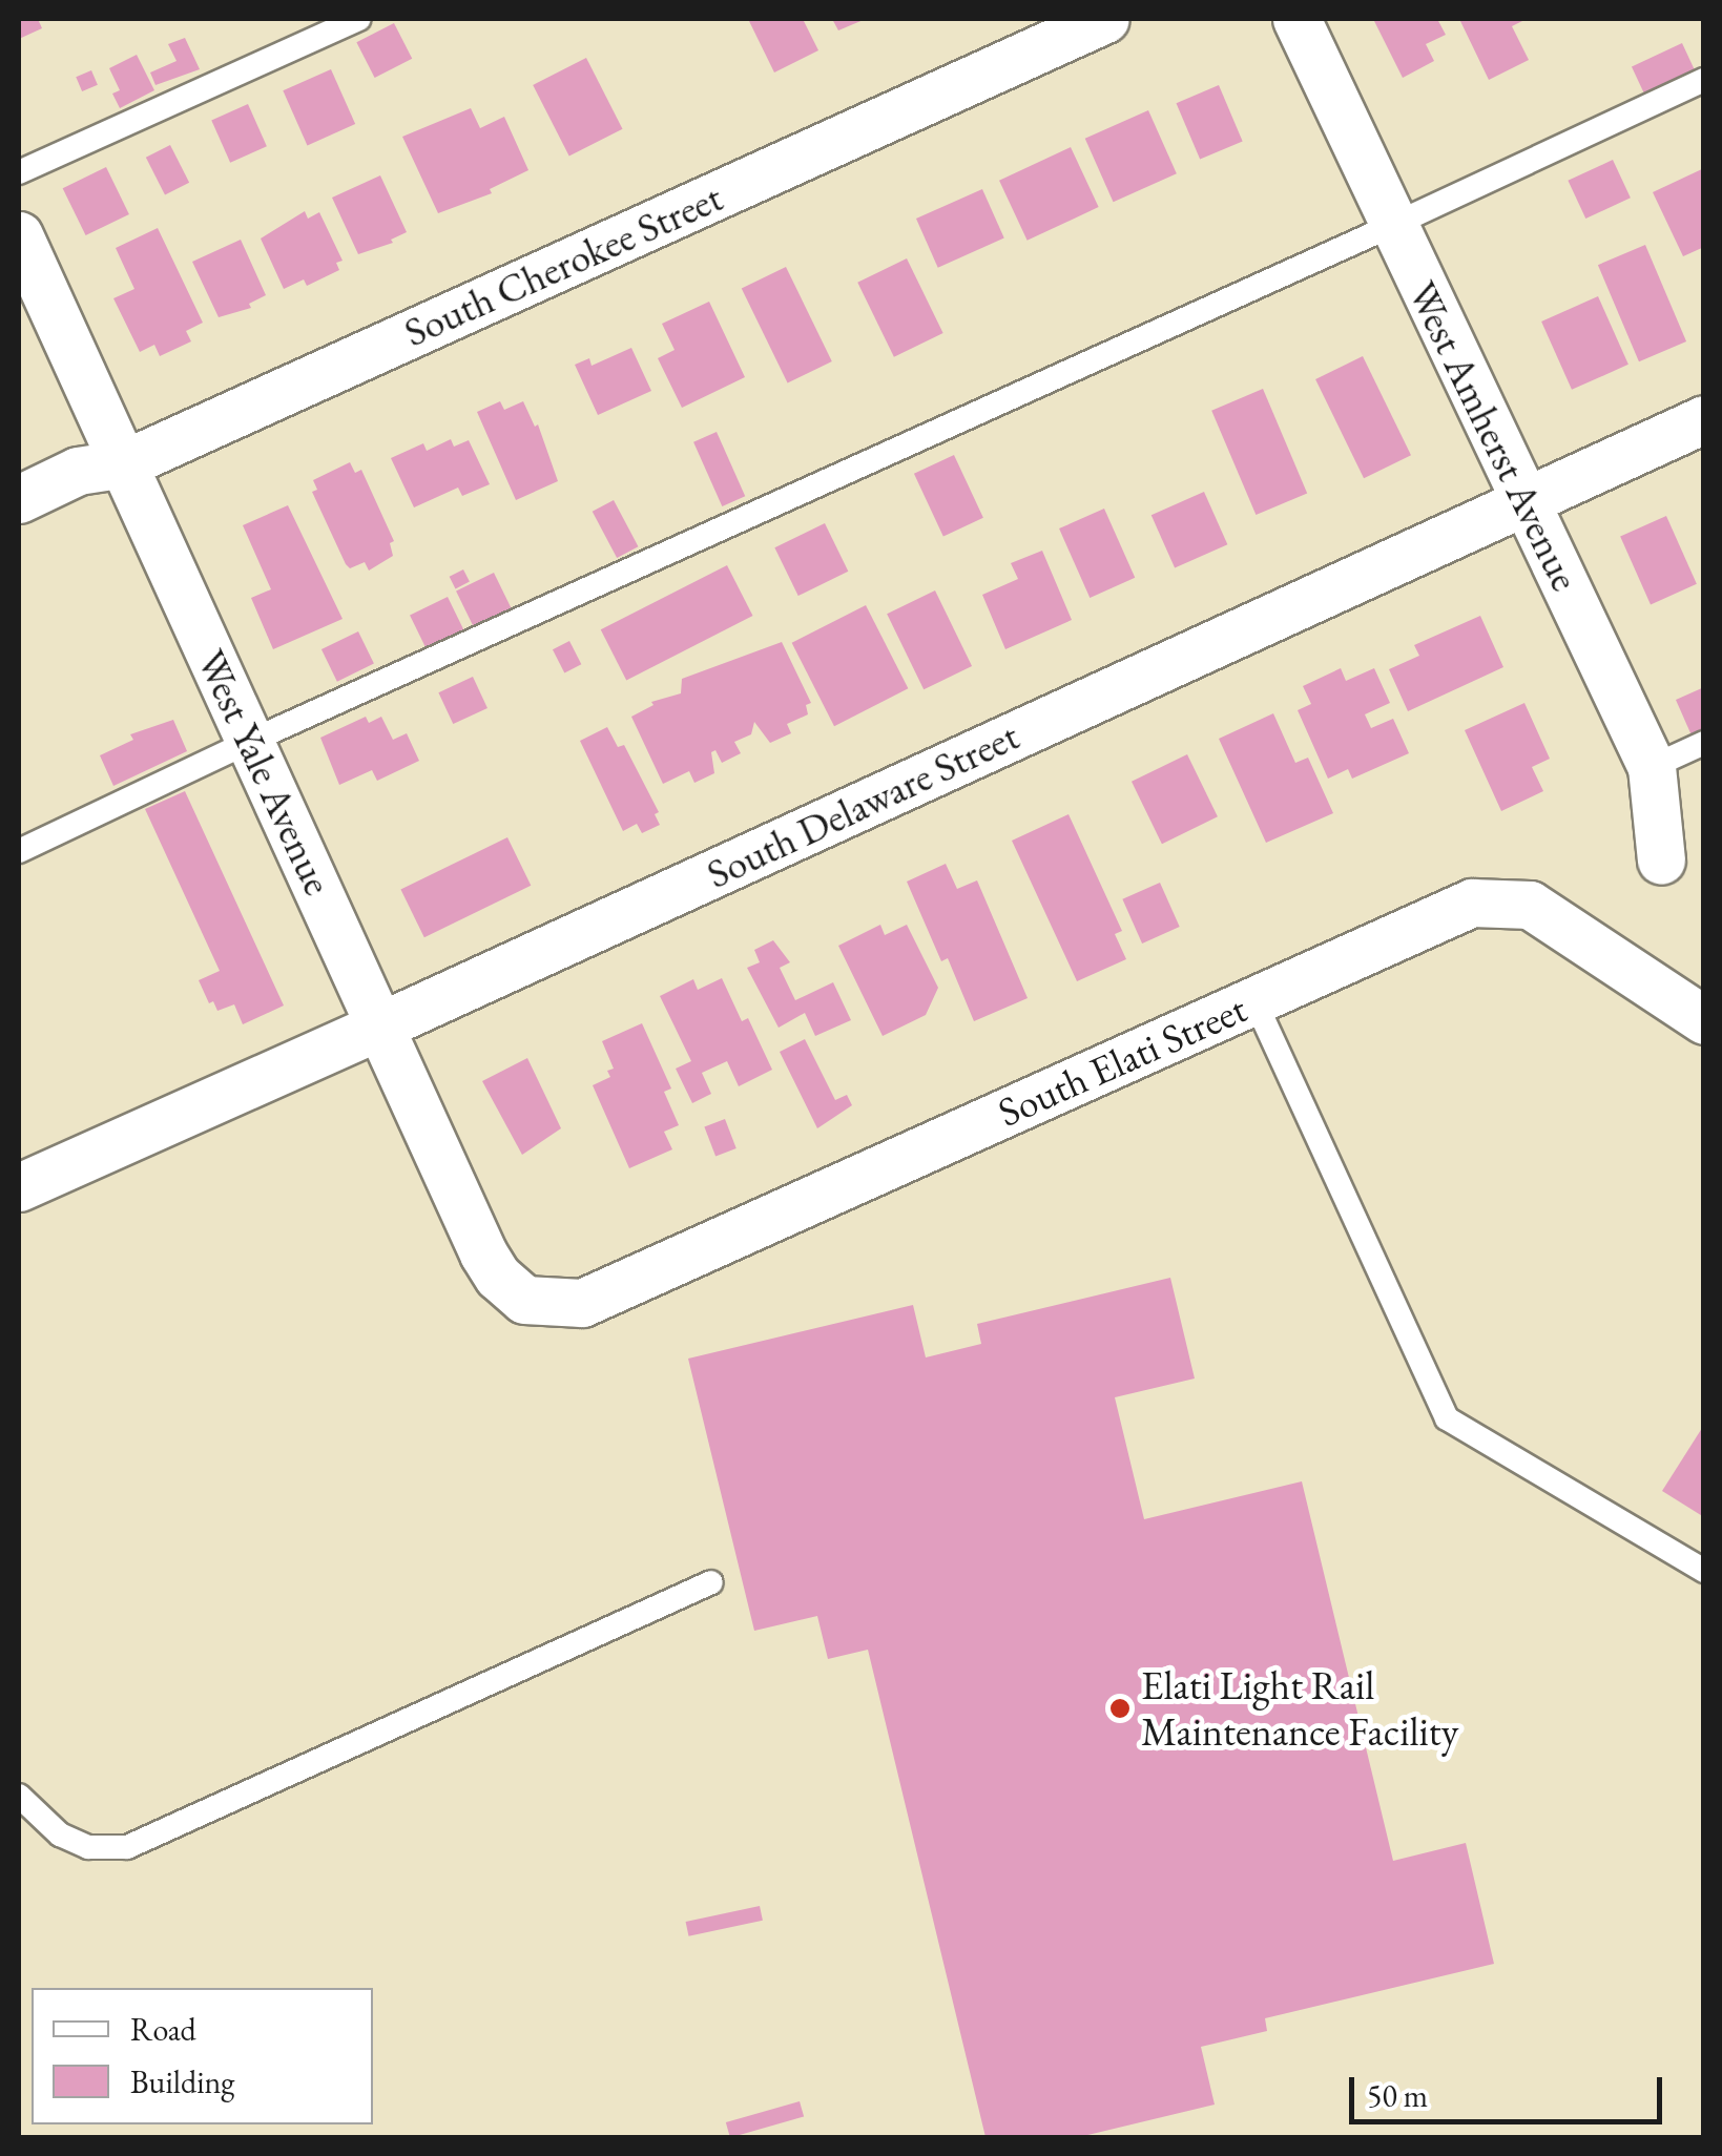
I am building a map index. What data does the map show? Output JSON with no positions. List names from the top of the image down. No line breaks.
{"streets":{"street":["South Cherokee Street","West Amherst Avenue","West Yale Avenue","South Delaware Street","South Elati Street"]},"crossings":[["South Cherokee Street","West Yale Avenue"],["West Amherst Avenue","South Delaware Street"],["West Yale Avenue","South Delaware Street"],["West Yale Avenue","South Elati Street"]],"places":["Elati Light Rail Maintenance Facility"],"legend":["Road","Building"],"scale_bar":"50 m"}
